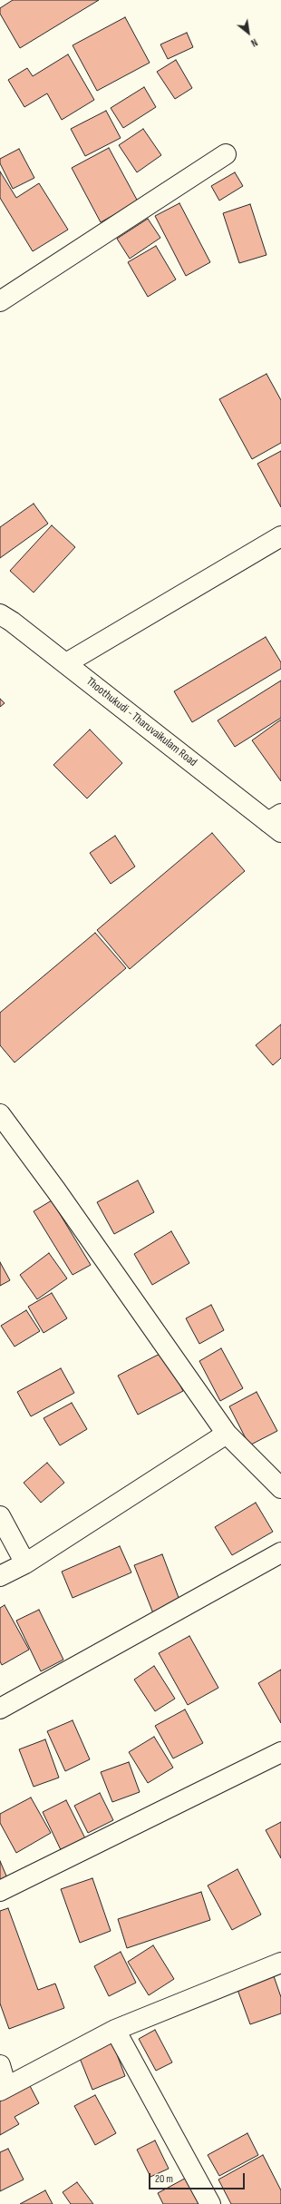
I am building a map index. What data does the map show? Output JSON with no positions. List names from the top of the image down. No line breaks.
{"streets":{"street":["Thoothukudi - Tharuvaikulam Road"]},"scale_bar":"20 m","north":"bottom right"}
